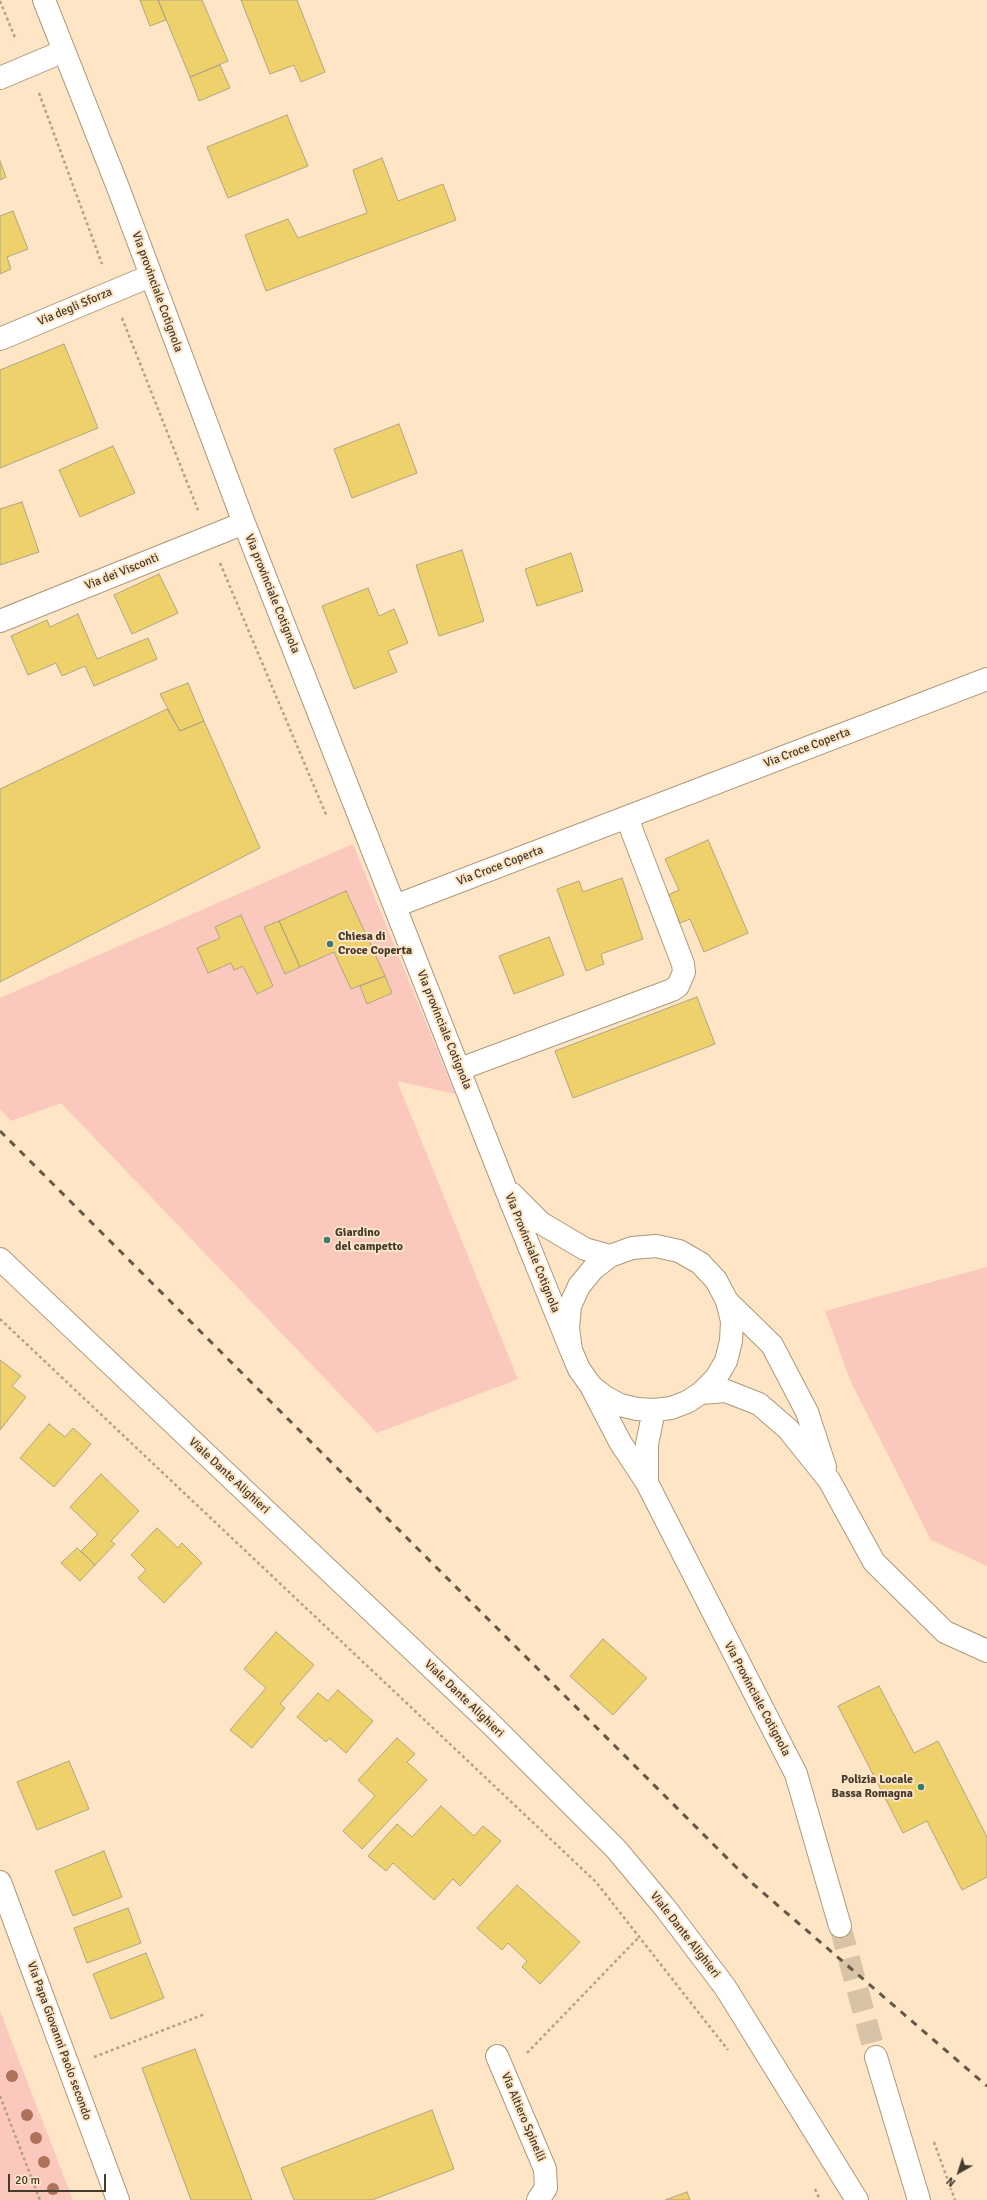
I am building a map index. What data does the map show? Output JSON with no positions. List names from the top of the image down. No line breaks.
{"streets":{"street":["Via provinciale Cotignola","Via degli Sforza","Via dei Visconti","Via Croce Coperta","Via Provinciale Cotignola","Viale Dante Alighieri","Via Papa Giovanni Paolo secondo","Via Altiero Spinelli"]},"crossings":[["Via provinciale Cotignola","Via degli Sforza"],["Via provinciale Cotignola","Via dei Visconti"],["Via provinciale Cotignola","Via Croce Coperta"],["Via provinciale Cotignola","Via Provinciale Cotignola"],["Via Croce Coperta","Via Provinciale Cotignola"]],"places":["Chiesa di Croce Coperta","Giardino del campetto","Polizia Locale Bassa Romagna"],"scale_bar":"20 m","north":"bottom left"}
